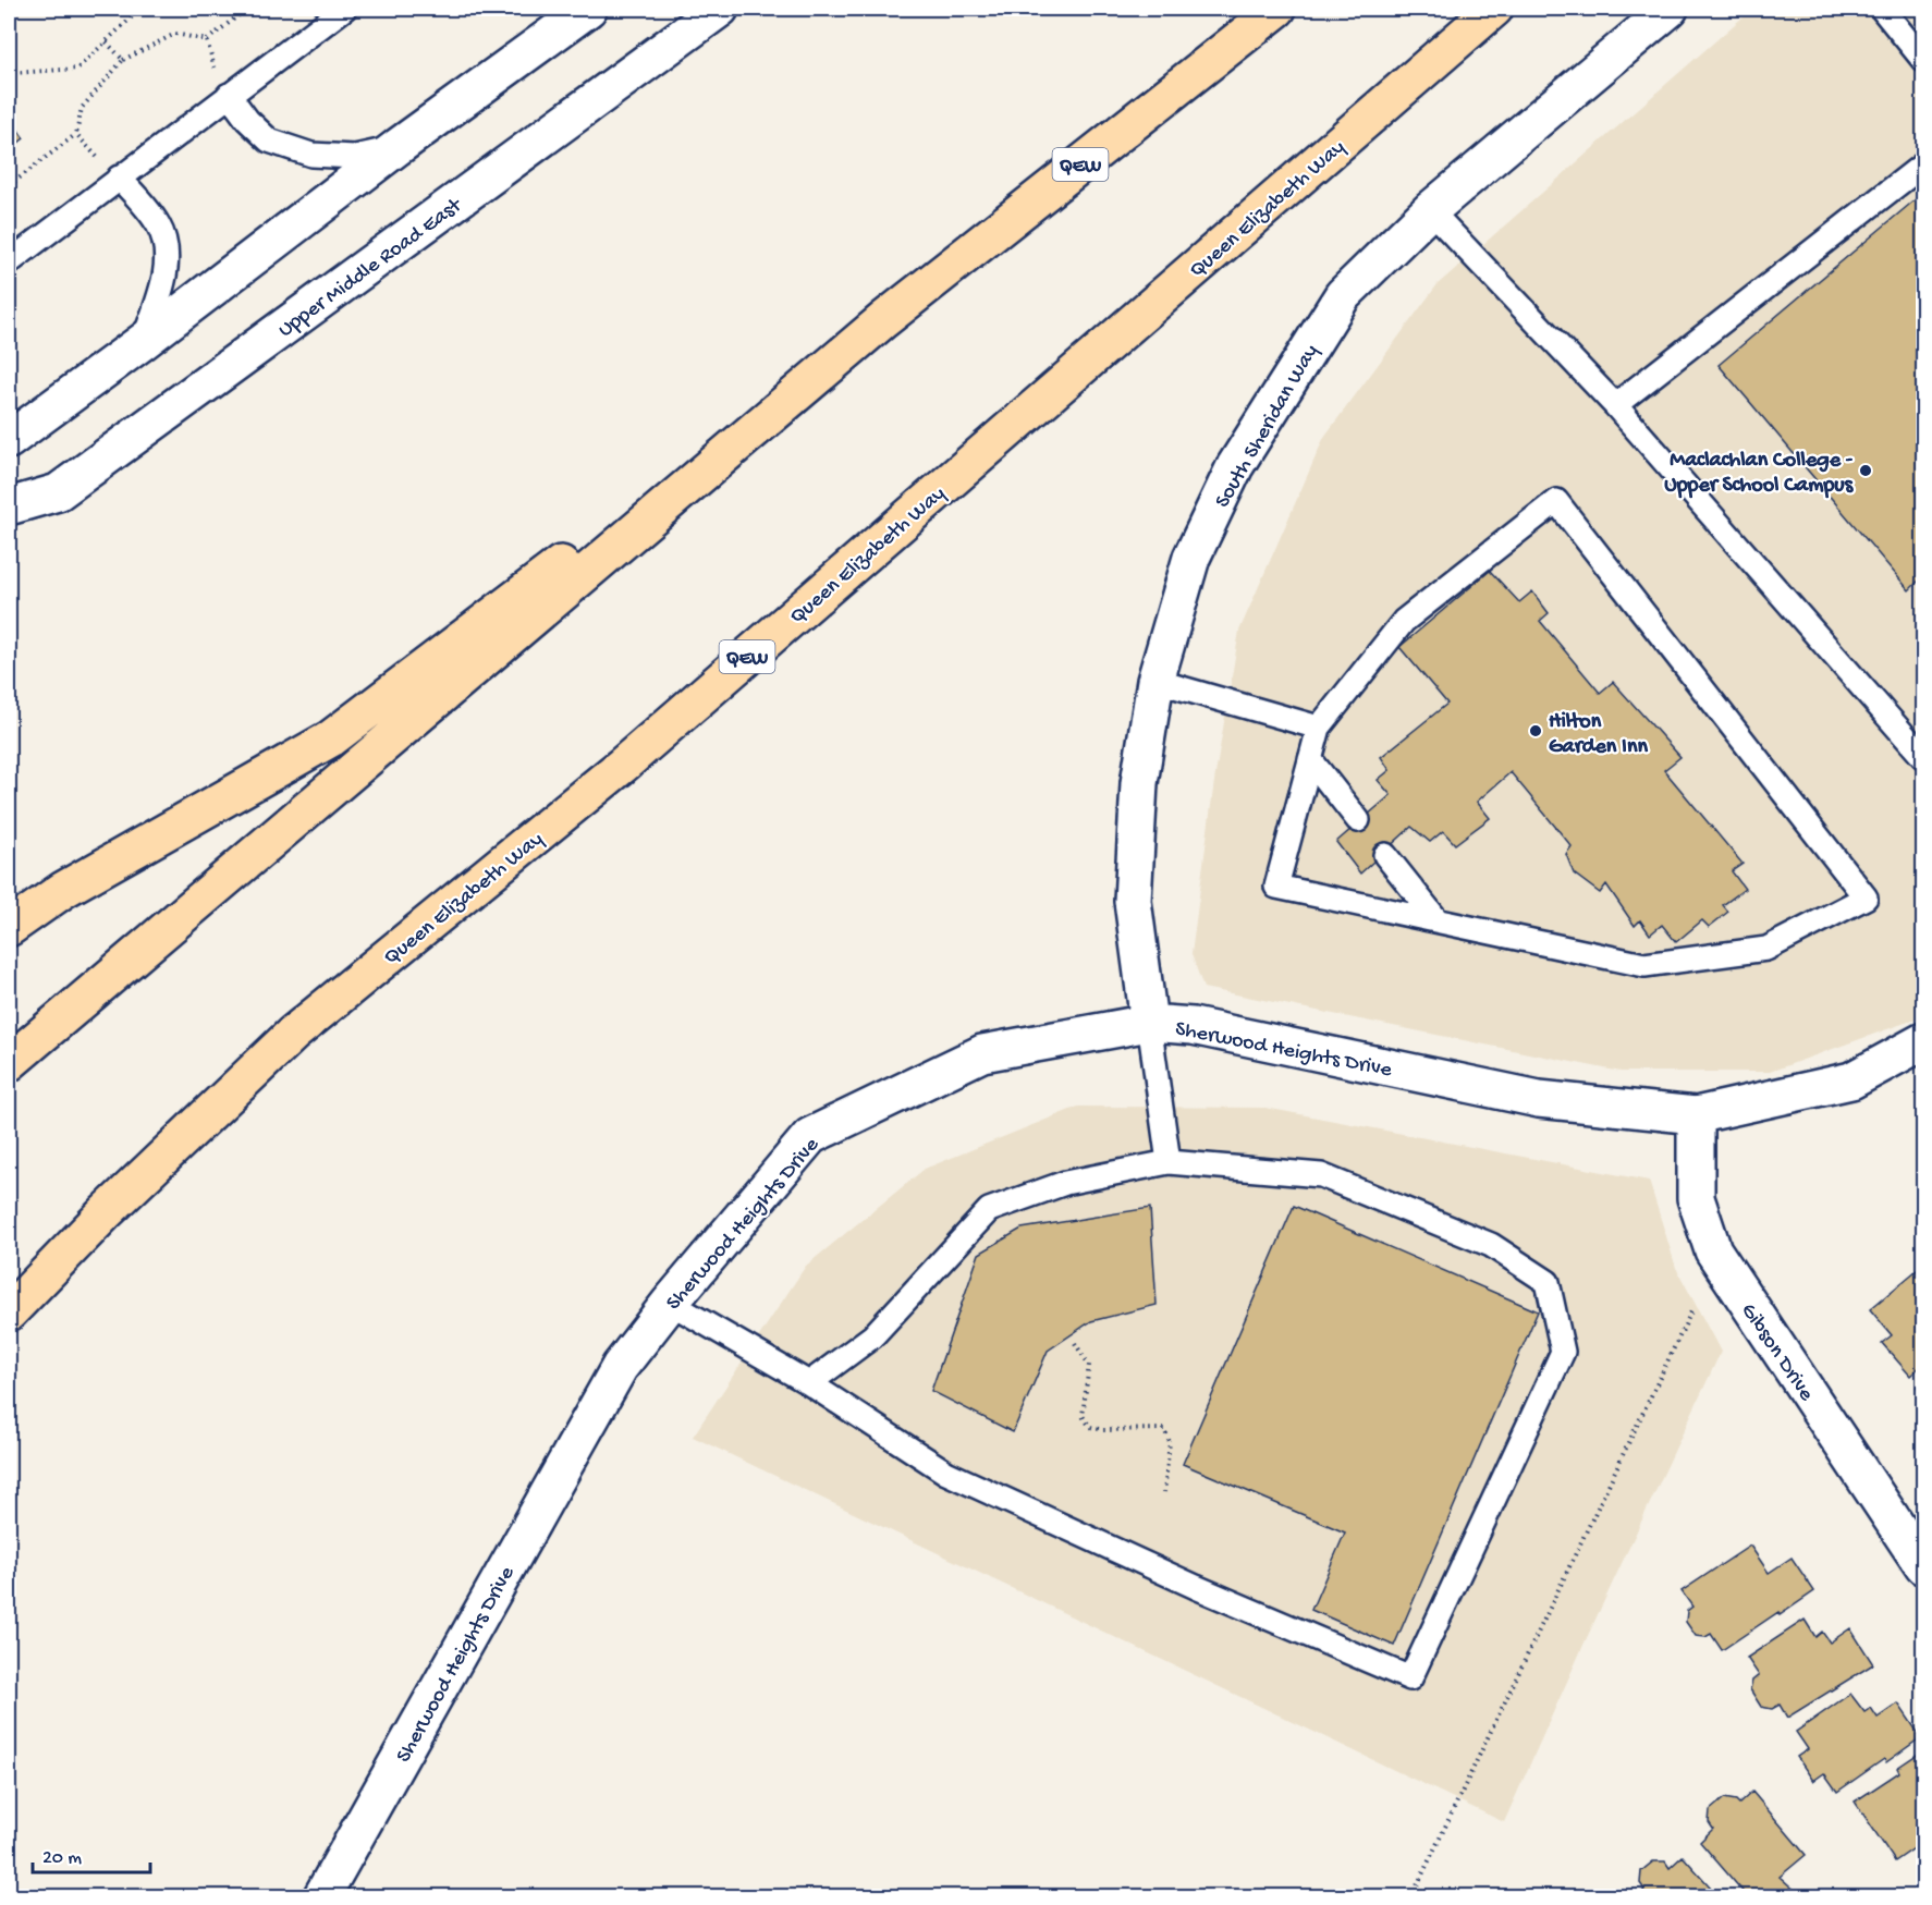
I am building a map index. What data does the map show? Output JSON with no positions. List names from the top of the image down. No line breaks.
{"streets":{"highway":["QEW","Queen Elizabeth Way"],"street":["Upper Middle Road East","South Sheridan Way","Sherwood Heights Drive","Gibson Drive"]},"crossings":[["South Sheridan Way","Sherwood Heights Drive"],["Sherwood Heights Drive","Gibson Drive"]],"places":["Maclachlan College - Upper School Campus","Hilton Garden Inn"],"scale_bar":"20 m"}
